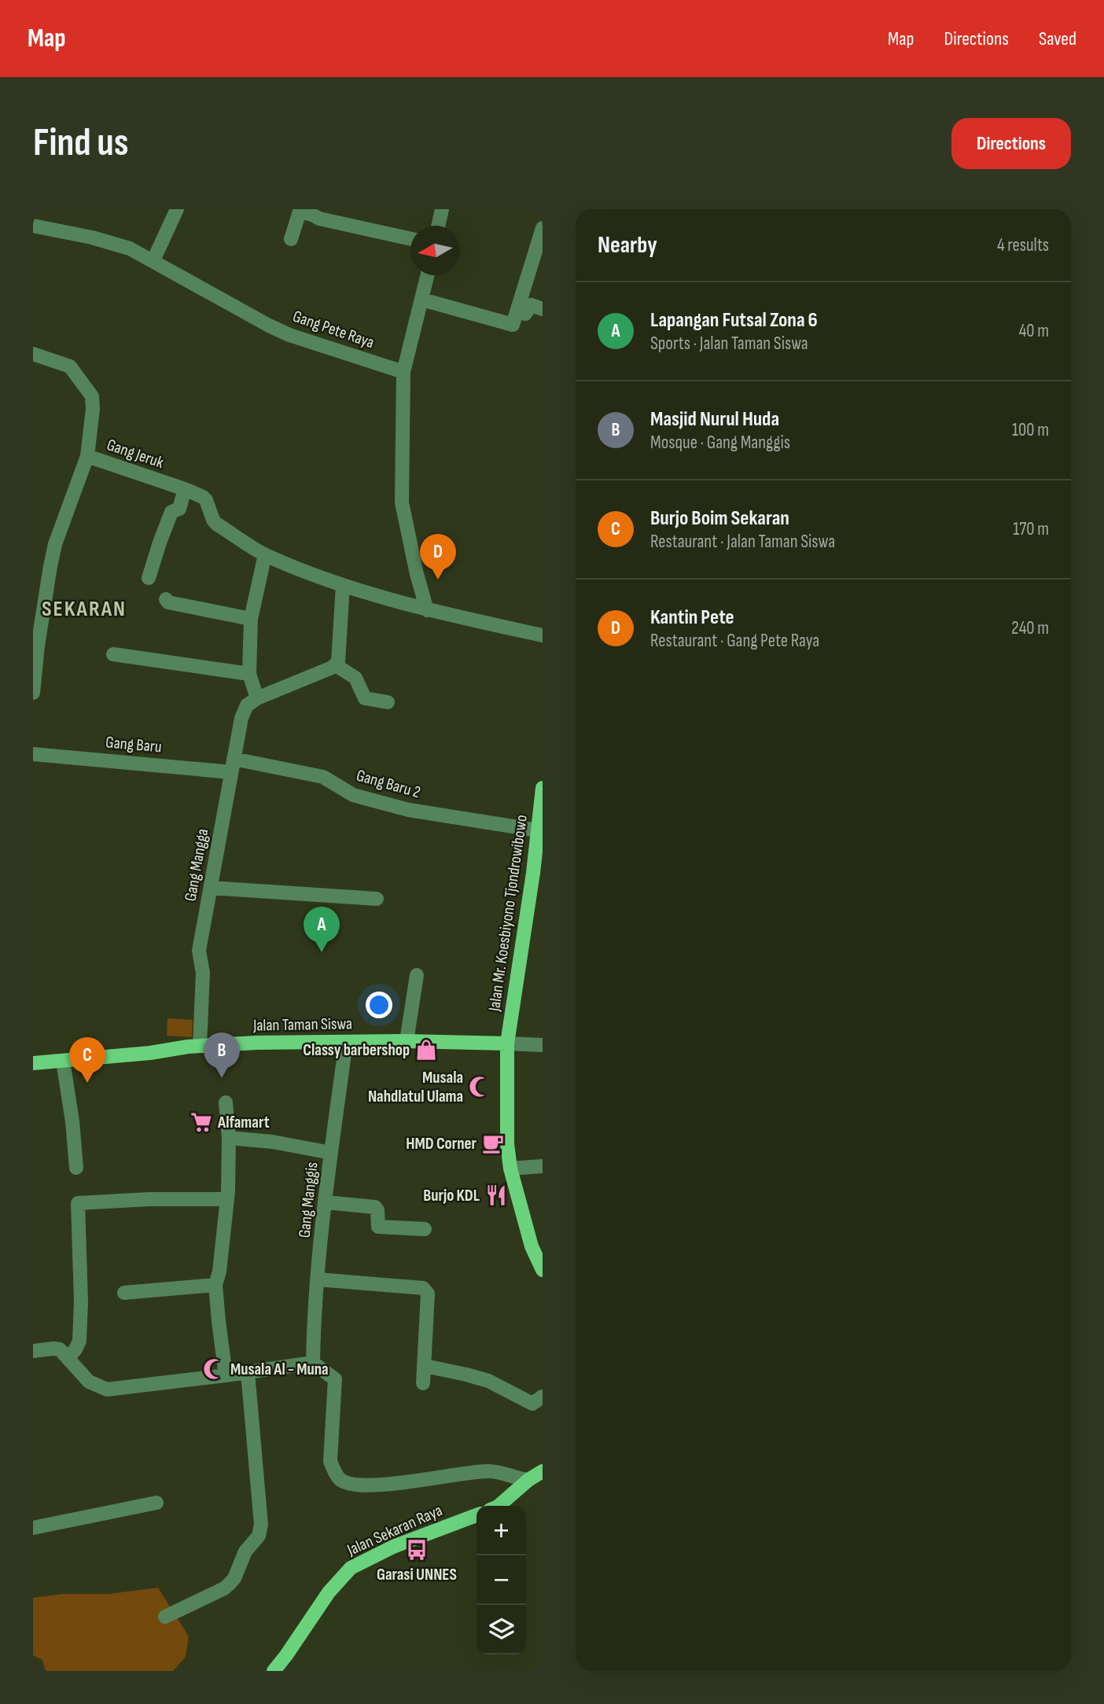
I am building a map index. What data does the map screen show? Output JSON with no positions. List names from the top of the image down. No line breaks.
{"streets":{"main road":["Jalan Mr. Koesbiyono Tjondrowibowo","Jalan Taman Siswa","Jalan Sekaran Raya"],"street":["Gang Pete Raya","Gang Jeruk","Gang Baru","Gang Baru 2","Gang Mangga","Gang Manggis"]},"crossings":[["Gang Baru","Gang Baru 2"],["Gang Baru","Gang Mangga"],["Gang Baru 2","Gang Mangga"],["Gang Baru 2","Jalan Mr. Koesbiyono Tjondrowibowo"],["Gang Mangga","Jalan Taman Siswa"],["Jalan Mr. Koesbiyono Tjondrowibowo","Jalan Taman Siswa"],["Jalan Taman Siswa","Gang Manggis"]],"districts":["SEKARAN"],"places":{"shop":["Classy barbershop"],"mosque":["Musala Nahdlatul Ulama","Musala Al - Muna"],"supermarket":["Alfamart"],"cafe":["HMD Corner"],"restaurant":["Burjo KDL"],"bus stop":["Garasi UNNES"]},"north":"left","page":{"header":"Map","nav":["Map","Directions","Saved"],"buttons":"Directions","title":"Find us","heading":["Nearby","4 results"],"list":[{"mark":"A","name":"Lapangan Futsal Zona 6","note":"Sports · Jalan Taman Siswa","value":"40 m"},{"mark":"B","name":"Masjid Nurul Huda","note":"Mosque · Gang Manggis","value":"100 m"},{"mark":"C","name":"Burjo Boim Sekaran","note":"Restaurant · Jalan Taman Siswa","value":"170 m"},{"mark":"D","name":"Kantin Pete","note":"Restaurant · Gang Pete Raya","value":"240 m"}],"pins":["D","A","B","C"],"map_buttons":["+","−"]}}
